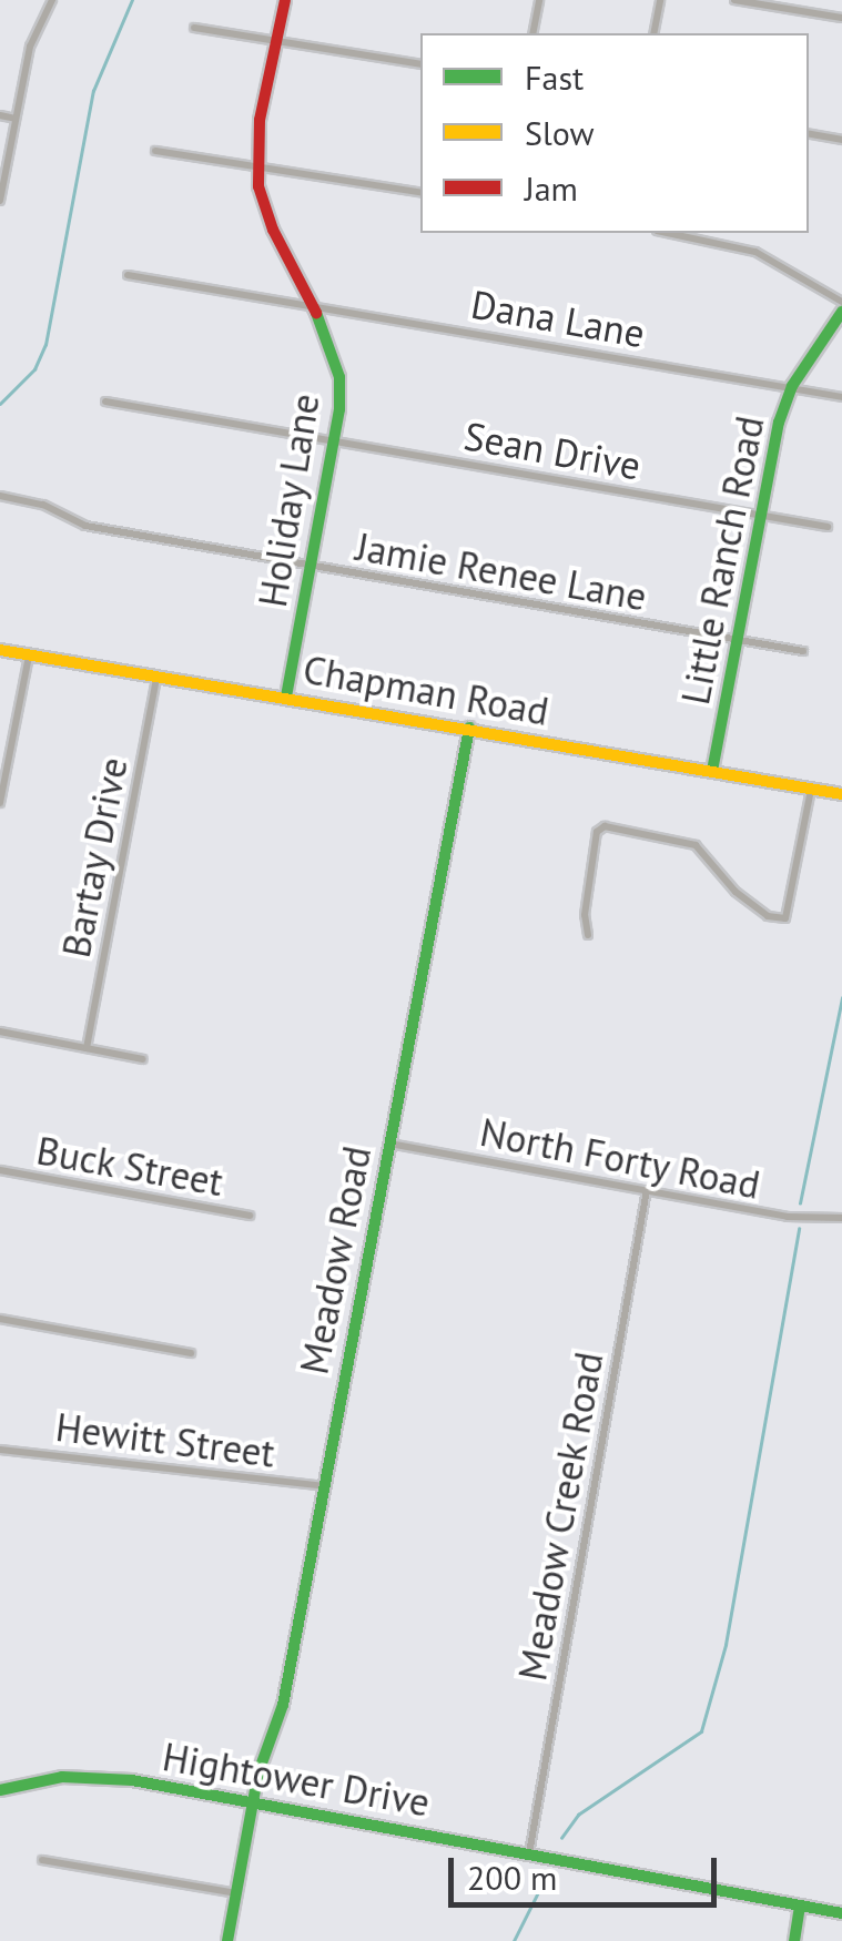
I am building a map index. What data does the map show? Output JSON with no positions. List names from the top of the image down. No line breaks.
{"streets":{"street":["Dana Lane","Sean Drive","Holiday Lane","Little Ranch Road","Jamie Renee Lane","Chapman Road","Bartay Drive","North Forty Road","Buck Street","Meadow Road","Hewitt Street","Meadow Creek Road","Hightower Drive"]},"crossings":[["Dana Lane","Holiday Lane"],["Dana Lane","Little Ranch Road"],["Sean Drive","Holiday Lane"],["Sean Drive","Little Ranch Road"],["Holiday Lane","Jamie Renee Lane"],["Holiday Lane","Chapman Road"],["Little Ranch Road","Jamie Renee Lane"],["Little Ranch Road","Chapman Road"],["Chapman Road","Bartay Drive"],["Chapman Road","Meadow Road"],["North Forty Road","Meadow Road"],["North Forty Road","Meadow Creek Road"],["Meadow Road","Hewitt Street"],["Meadow Road","Hightower Drive"],["Meadow Creek Road","Hightower Drive"]],"legend":["Fast","Slow","Jam"],"scale_bar":"200 m"}
